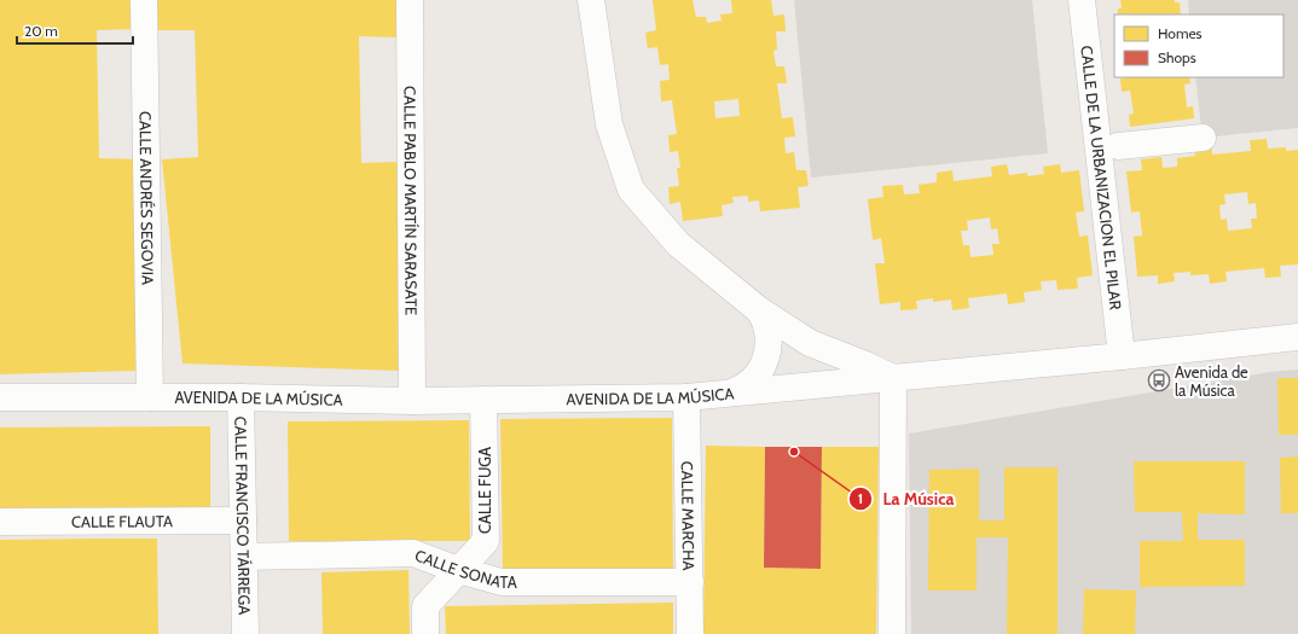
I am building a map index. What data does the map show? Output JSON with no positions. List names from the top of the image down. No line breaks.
{"streets":{"street":["CALLE DE LA URBANIZACION EL PILAR","CALLE ANDRÉS SEGOVIA","CALLE PABLO MARTÍN SARASATE","AVENIDA DE LA MÚSICA","CALLE FUGA","CALLE FRANCISCO TÁRREGA","CALLE MARCHA","CALLE FLAUTA","CALLE SONATA"]},"crossings":[["CALLE DE LA URBANIZACION EL PILAR","AVENIDA DE LA MÚSICA"],["CALLE ANDRÉS SEGOVIA","AVENIDA DE LA MÚSICA"],["CALLE PABLO MARTÍN SARASATE","AVENIDA DE LA MÚSICA"],["AVENIDA DE LA MÚSICA","CALLE FUGA"],["AVENIDA DE LA MÚSICA","CALLE FRANCISCO TÁRREGA"],["AVENIDA DE LA MÚSICA","CALLE MARCHA"],["CALLE FUGA","CALLE SONATA"],["CALLE FRANCISCO TÁRREGA","CALLE FLAUTA"],["CALLE FRANCISCO TÁRREGA","CALLE SONATA"],["CALLE MARCHA","CALLE SONATA"]],"places":{"bus stop":["Avenida de la Música"],"other":["La Música"]},"legend":["Homes","Shops"],"scale_bar":"20 m"}
